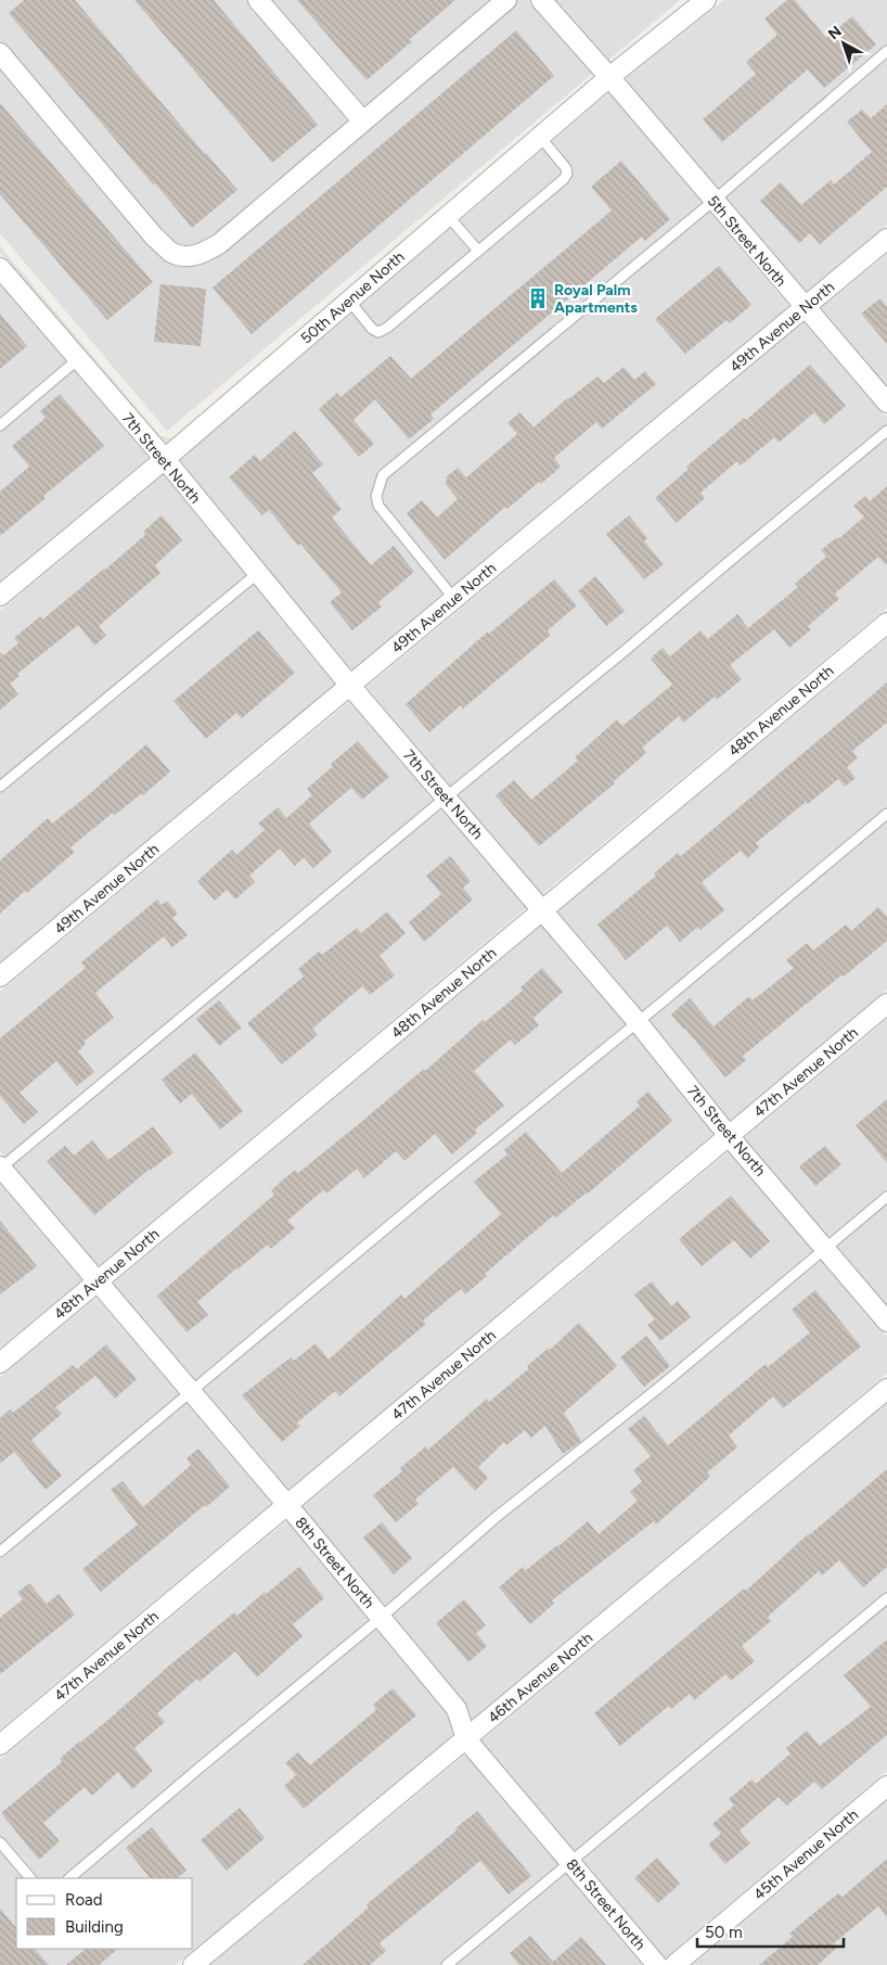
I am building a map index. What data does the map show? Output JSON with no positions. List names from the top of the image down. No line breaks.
{"streets":{"street":["5th Street North","50th Avenue North","49th Avenue North","7th Street North","48th Avenue North","47th Avenue North","8th Street North","46th Avenue North","45th Avenue North"]},"crossings":[["5th Street North","50th Avenue North"],["5th Street North","49th Avenue North"],["50th Avenue North","7th Street North"],["49th Avenue North","7th Street North"],["7th Street North","48th Avenue North"],["7th Street North","47th Avenue North"],["48th Avenue North","8th Street North"],["47th Avenue North","8th Street North"],["8th Street North","46th Avenue North"]],"places":{"building":["Royal Palm Apartments"]},"legend":["Road","Building"],"scale_bar":"50 m","north":"top left"}
